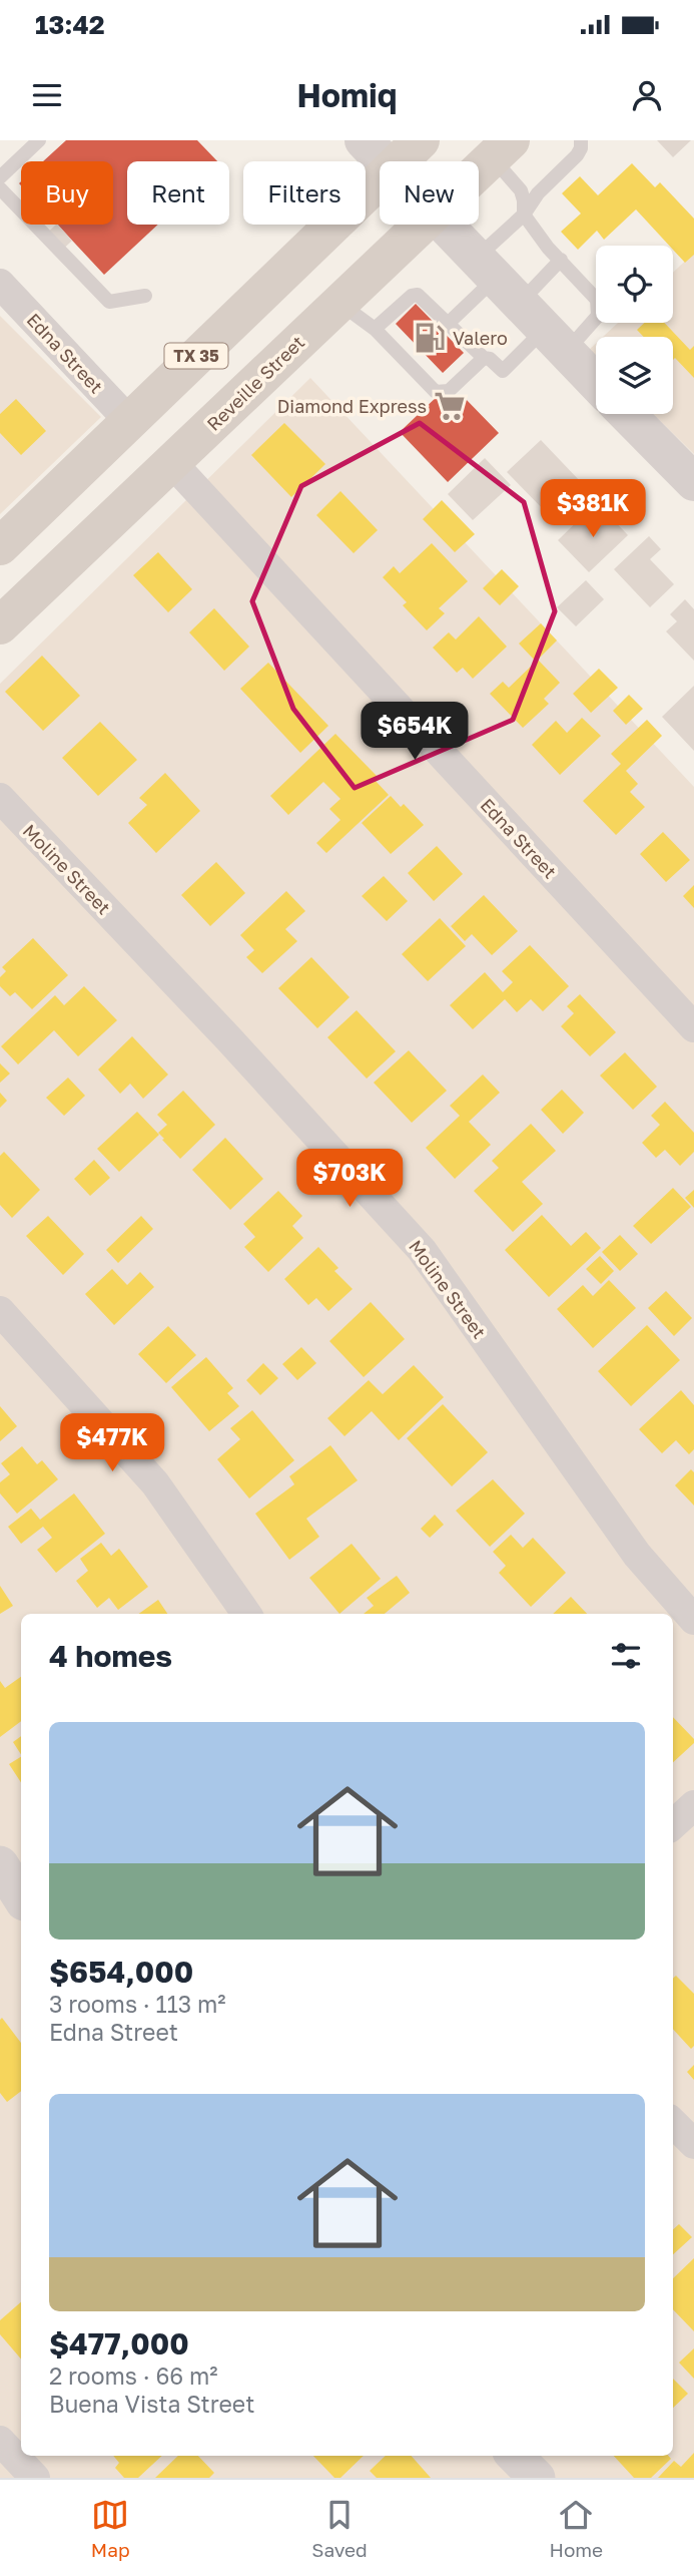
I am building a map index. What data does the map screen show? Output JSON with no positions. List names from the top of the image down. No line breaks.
{"streets":{"main road":["TX 35","Reveille Street"],"street":["Edna Street","Moline Street"]},"crossings":[["Edna Street","TX 35"],["Edna Street","Reveille Street"]],"places":{"fuel station":["Valero"],"supermarket":["Diamond Express"]},"page":{"status":"13:42","header":"Homiq","chip":["Buy","Rent","Filters","New"],"price":["$381K","$654K","$703K","$477K"],"heading":"4 homes","list":[{"name":"$654,000","note":"3 rooms · 113 m² · Edna Street"},{"name":"$477,000","note":"2 rooms · 66 m² · Buena Vista Street"}],"tabs":["Map","Saved","Home"]}}
